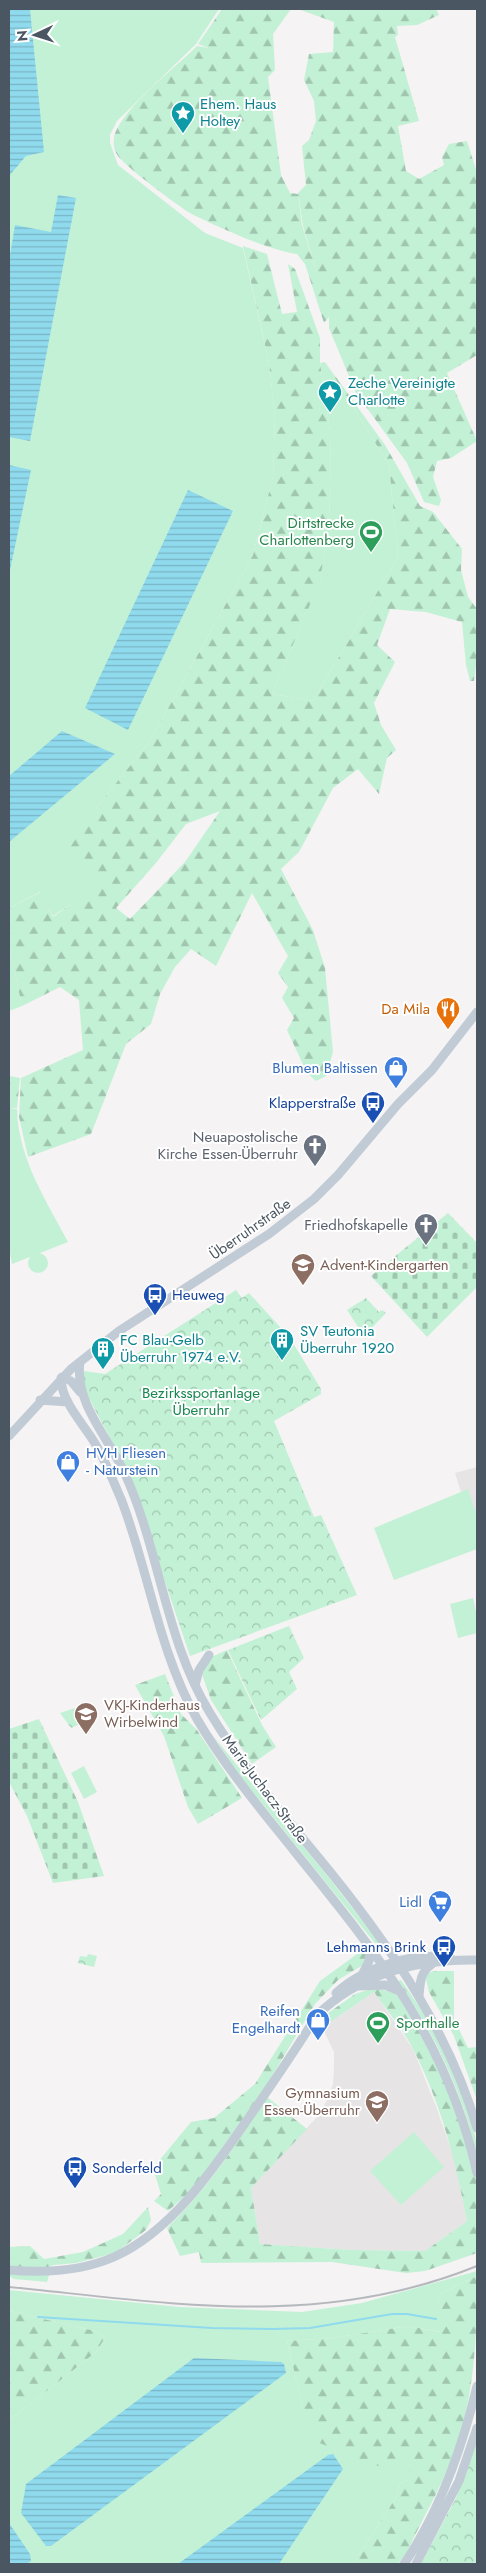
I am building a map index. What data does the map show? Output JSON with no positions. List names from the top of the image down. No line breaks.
{"streets":{"main road":["Überruhrstraße","Marie-Juchacz-Straße"]},"crossings":[["Überruhrstraße","Marie-Juchacz-Straße"]],"parks":["Bezirkssportanlage Überruhr"],"places":{"place":["Ehem. Haus Holtey","Zeche Vereinigte Charlotte"],"sports":["Dirtstrecke Charlottenberg","Sporthalle"],"restaurant":["Da Mila"],"shop":["Blumen Baltissen","HVH Fliesen - Naturstein","Reifen Engelhardt"],"bus stop":["Klapperstraße","Heuweg","Lehmanns Brink","Sonderfeld"],"church":["Neuapostolische Kirche Essen-Überruhr","Friedhofskapelle"],"school or university":["Advent-Kindergarten","VKJ-Kinderhaus Wirbelwind","Gymnasium Essen-Überruhr"],"building":["SV Teutonia Überruhr 1920","FC Blau-Gelb Überruhr 1974 e.V."],"supermarket":["Lidl"]},"north":"left"}
